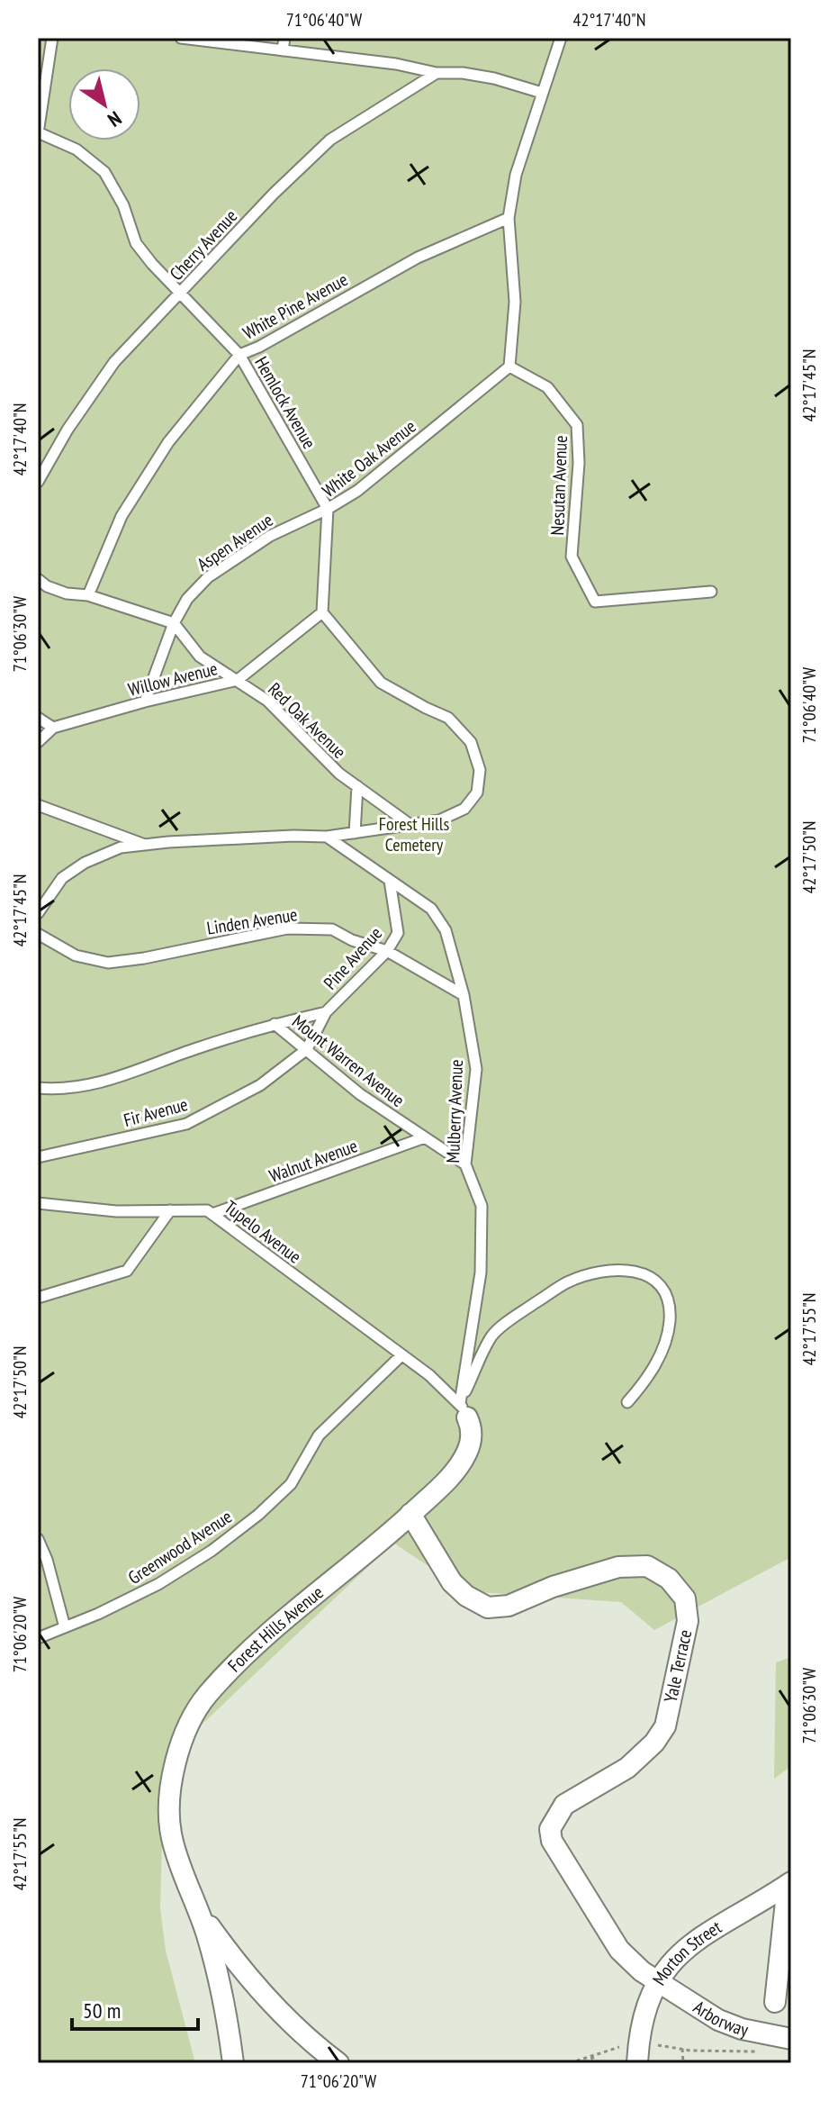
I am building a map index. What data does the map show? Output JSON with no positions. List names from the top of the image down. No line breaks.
{"streets":{"street":["Forest Hills Avenue","Yale Terrace","Morton Street","Arborway"],"lane":["Cherry Avenue","White Pine Avenue","Hemlock Avenue","White Oak Avenue","Nesutan Avenue","Aspen Avenue","Willow Avenue","Red Oak Avenue","Linden Avenue","Pine Avenue","Mount Warren Avenue","Mulberry Avenue","Fir Avenue","Walnut Avenue","Tupelo Avenue","Greenwood Avenue"]},"crossings":[["Cherry Avenue","Hemlock Avenue"],["White Pine Avenue","Hemlock Avenue"],["Hemlock Avenue","White Oak Avenue"],["Hemlock Avenue","Aspen Avenue"],["White Oak Avenue","Nesutan Avenue"],["White Oak Avenue","Aspen Avenue"],["White Oak Avenue","Willow Avenue"],["Aspen Avenue","Willow Avenue"],["Aspen Avenue","Red Oak Avenue"],["Willow Avenue","Red Oak Avenue"],["Linden Avenue","Pine Avenue"],["Linden Avenue","Mulberry Avenue"],["Pine Avenue","Mount Warren Avenue"],["Pine Avenue","Mulberry Avenue"],["Pine Avenue","Fir Avenue"],["Mount Warren Avenue","Mulberry Avenue"],["Mount Warren Avenue","Fir Avenue"],["Mount Warren Avenue","Walnut Avenue"],["Mulberry Avenue","Tupelo Avenue"],["Mulberry Avenue","Forest Hills Avenue"],["Walnut Avenue","Tupelo Avenue"],["Tupelo Avenue","Greenwood Avenue"],["Tupelo Avenue","Forest Hills Avenue"],["Forest Hills Avenue","Yale Terrace"],["Yale Terrace","Morton Street"],["Yale Terrace","Arborway"],["Morton Street","Arborway"]],"parks":["Forest Hills Cemetery"],"scale_bar":"50 m","north":"bottom right","coordinates":["71°06'40\"W","42°17'40\"N","42°17'45\"N","71°06'30\"W","42°17'50\"N","42°17'55\"N","71°06'20\"W"]}
